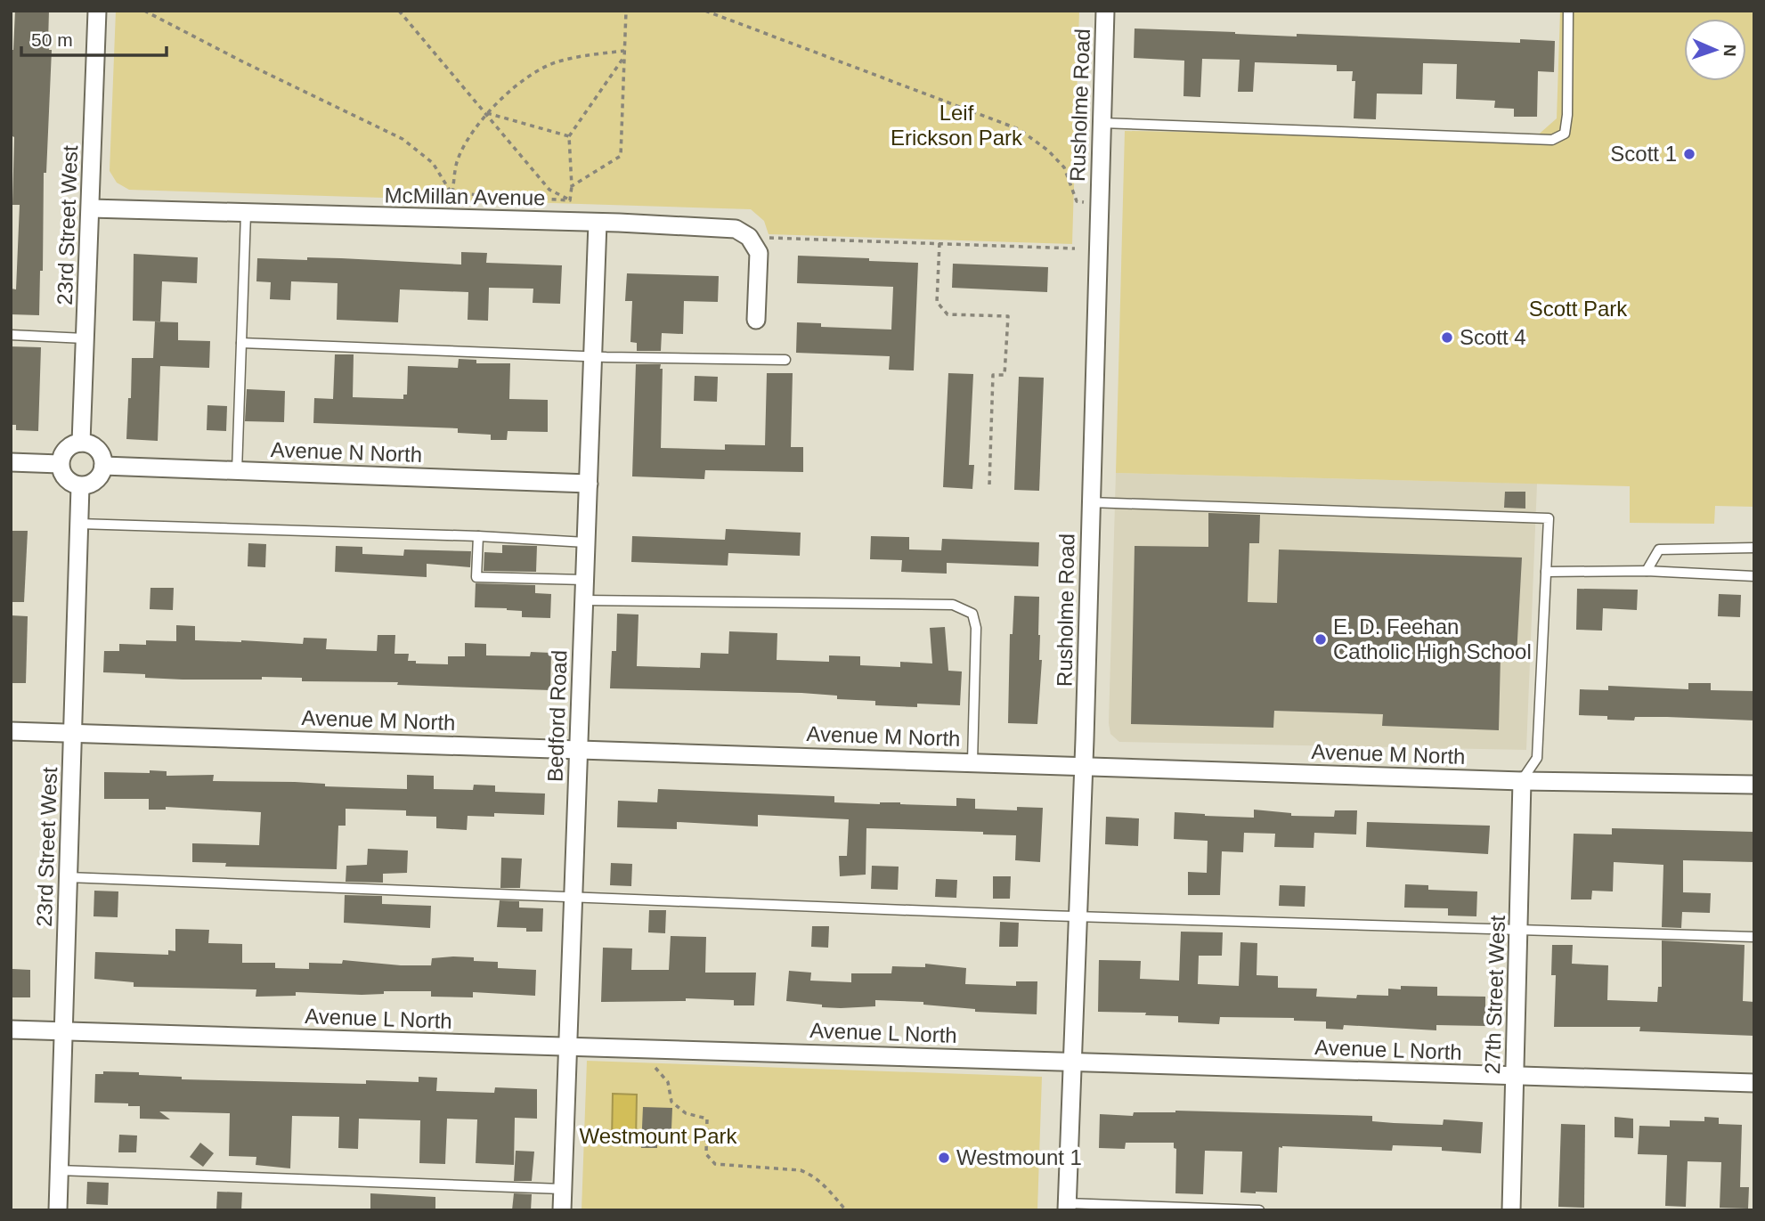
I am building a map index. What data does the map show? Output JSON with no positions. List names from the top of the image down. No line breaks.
{"streets":{"street":["Rusholme Road","McMillan Avenue","23rd Street West","Avenue N North","Bedford Road","Avenue M North","27th Street West","Avenue L North"]},"crossings":[["Rusholme Road","Avenue M North"],["Rusholme Road","Avenue L North"],["McMillan Avenue","23rd Street West"],["McMillan Avenue","Bedford Road"],["23rd Street West","Avenue N North"],["23rd Street West","Avenue M North"],["23rd Street West","Avenue L North"],["Avenue N North","Bedford Road"],["Bedford Road","Avenue M North"],["Bedford Road","Avenue L North"],["Avenue M North","27th Street West"],["27th Street West","Avenue L North"]],"parks":["Leif Erickson Park","Scott Park","Westmount Park"],"places":["Scott 1","Scott 4","E. D. Feehan Catholic High School","Westmount 1"],"scale_bar":"50 m","north":"right"}
